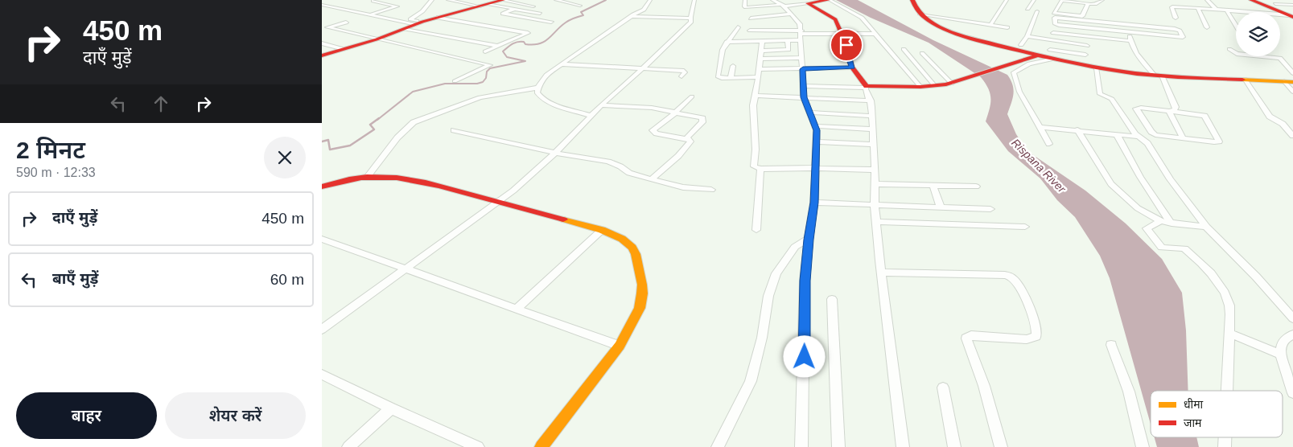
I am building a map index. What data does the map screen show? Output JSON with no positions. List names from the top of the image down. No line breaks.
{"water":["Rispana River"],"legend":["धीमा","जाम"],"page":{"turn":["450 m","दाएँ मुड़ें"],"heading":["2 मिनट","590 m · 12:33"],"list":[{"name":"दाएँ मुड़ें","value":"450 m"},{"name":"बाएँ मुड़ें","value":"60 m"}],"buttons":["बाहर","शेयर करें"]}}
